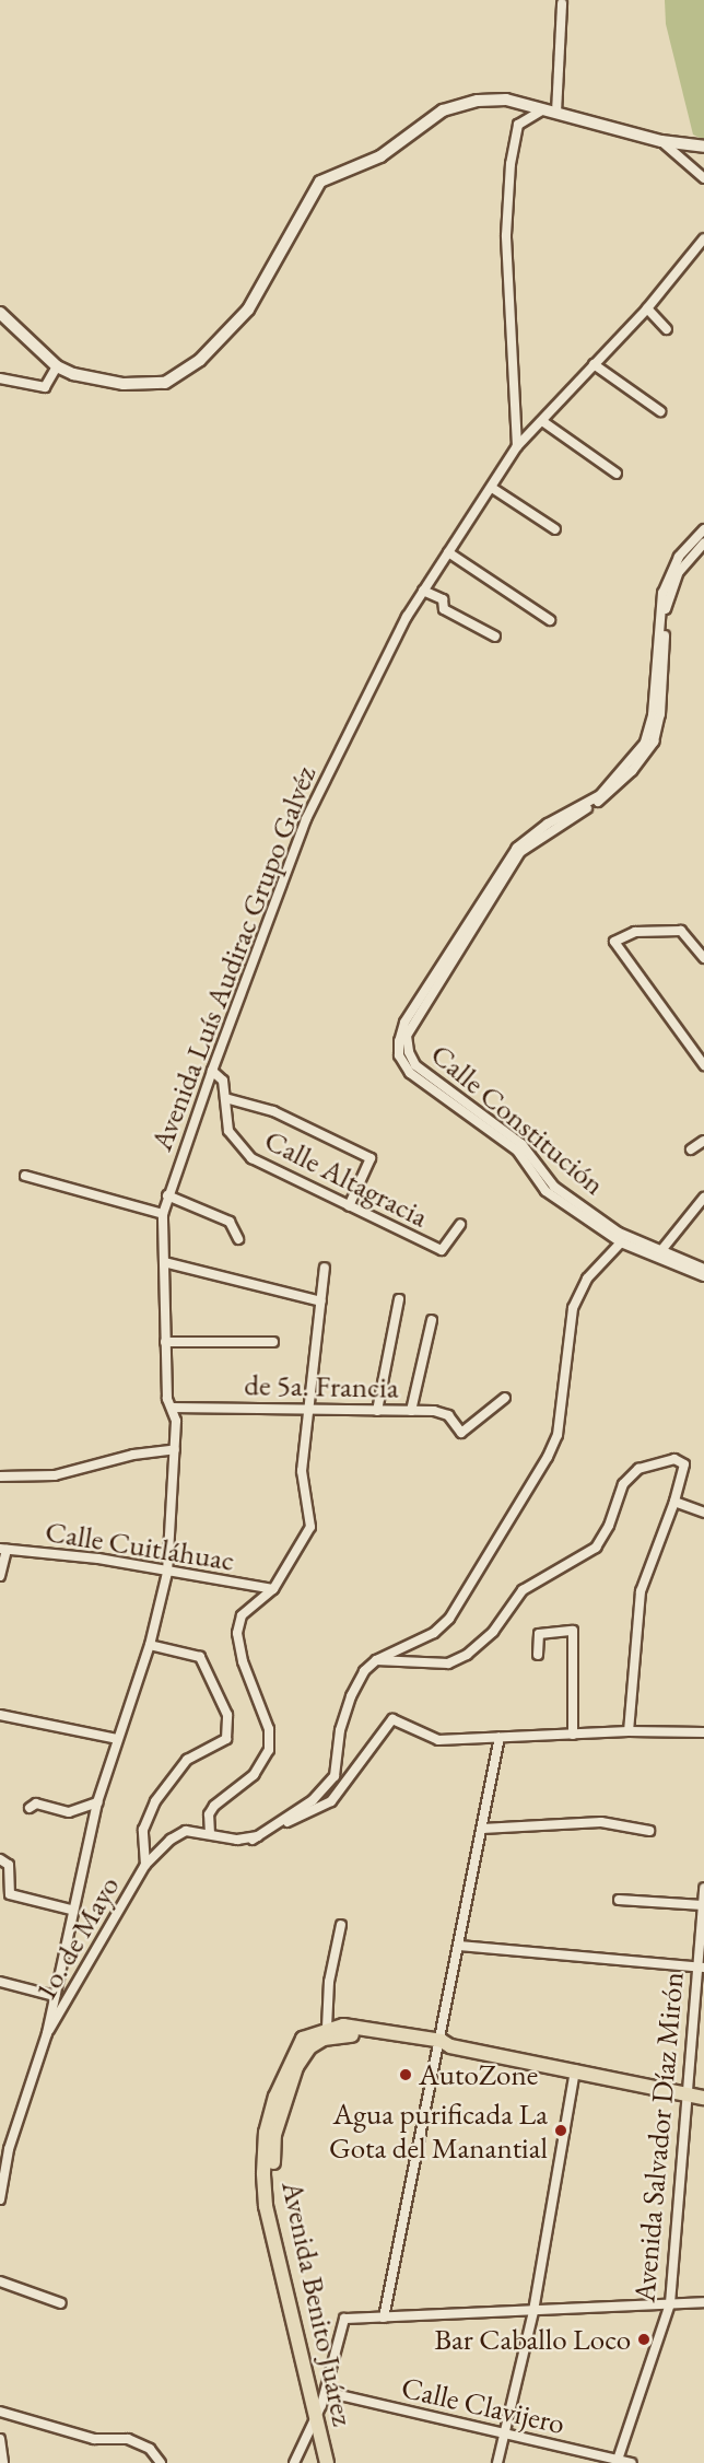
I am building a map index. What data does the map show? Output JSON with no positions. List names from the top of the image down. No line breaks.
{"streets":{"main road":["Avenida Benito Juárez"],"street":["Avenida Luís Audirac Grupo Galvéz","Calle Constitución","Calle Altagracia","de 5a. Francia","Calle Cuitláhuac","1o. de Mayo","Avenida Salvador Díaz Mirón","Calle Clavijero"]},"crossings":[["Avenida Luís Audirac Grupo Galvéz","Calle Altagracia"],["Avenida Luís Audirac Grupo Galvéz","de 5a. Francia"],["Avenida Luís Audirac Grupo Galvéz","Calle Cuitláhuac"],["Avenida Luís Audirac Grupo Galvéz","1o. de Mayo"],["Avenida Salvador Díaz Mirón","Avenida Benito Juárez"],["Avenida Salvador Díaz Mirón","Calle Clavijero"],["Avenida Benito Juárez","Calle Clavijero"]],"places":["AutoZone","Agua purificada La Gota del Manantial","Bar Caballo Loco"]}
